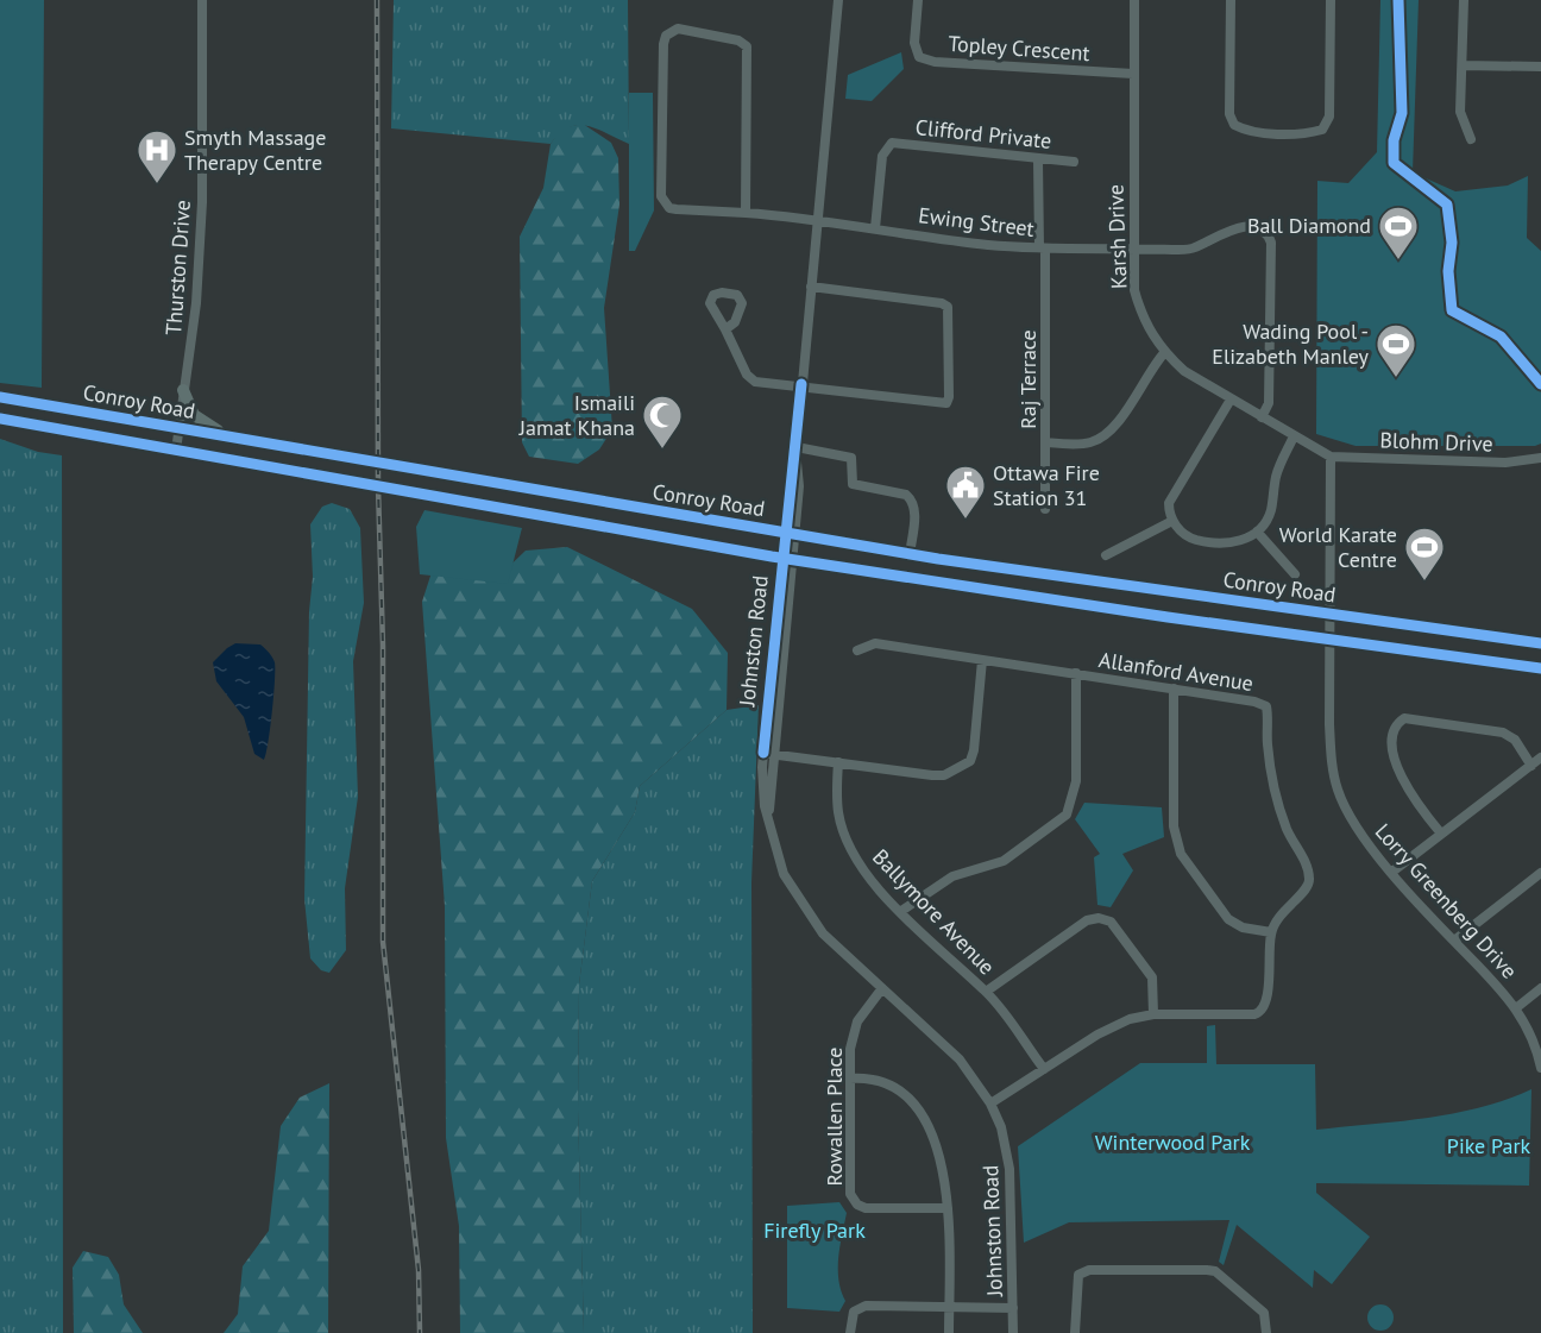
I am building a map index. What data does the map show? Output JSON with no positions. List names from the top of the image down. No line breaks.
{"streets":{"main road":["Conroy Road"],"street":["Topley Crescent","Clifford Private","Ewing Street","Karsh Drive","Thurston Drive","Raj Terrace","Blohm Drive","Johnston Road","Allanford Avenue","Lorry Greenberg Drive","Ballymore Avenue","Rowallen Place"]},"crossings":[["Topley Crescent","Karsh Drive"],["Clifford Private","Ewing Street"],["Clifford Private","Raj Terrace"],["Ewing Street","Karsh Drive"],["Ewing Street","Raj Terrace"],["Ewing Street","Johnston Road"],["Karsh Drive","Blohm Drive"],["Karsh Drive","Lorry Greenberg Drive"],["Thurston Drive","Conroy Road"],["Conroy Road","Johnston Road"],["Conroy Road","Lorry Greenberg Drive"],["Blohm Drive","Lorry Greenberg Drive"],["Johnston Road","Rowallen Place"]],"parks":["Winterwood Park","Pike Park","Firefly Park"],"places":{"hospital":["Smyth Massage Therapy Centre"],"sports":["Ball Diamond","Wading Pool - Elizabeth Manley","World Karate Centre"],"mosque":["Ismaili Jamat Khana"],"public building":["Ottawa Fire Station 31"]}}
